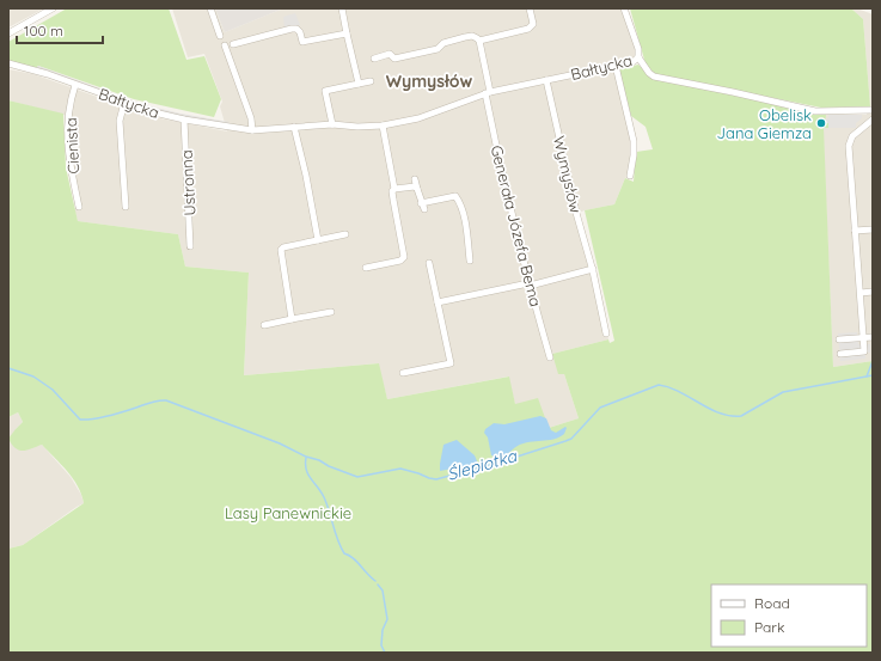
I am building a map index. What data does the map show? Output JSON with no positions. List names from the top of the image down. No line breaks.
{"streets":{"street":["Bałtycka","Cienista","Wymysłów","Ustronna","Generała Józefa Bema"]},"crossings":[["Bałtycka","Cienista"],["Bałtycka","Wymysłów"],["Bałtycka","Ustronna"],["Bałtycka","Generała Józefa Bema"]],"districts":["Wymysłów"],"water":["Ślepiotka"],"parks":["Lasy Panewnickie"],"places":["Obelisk Jana Giemza"],"legend":["Road","Park"],"scale_bar":"100 m"}
